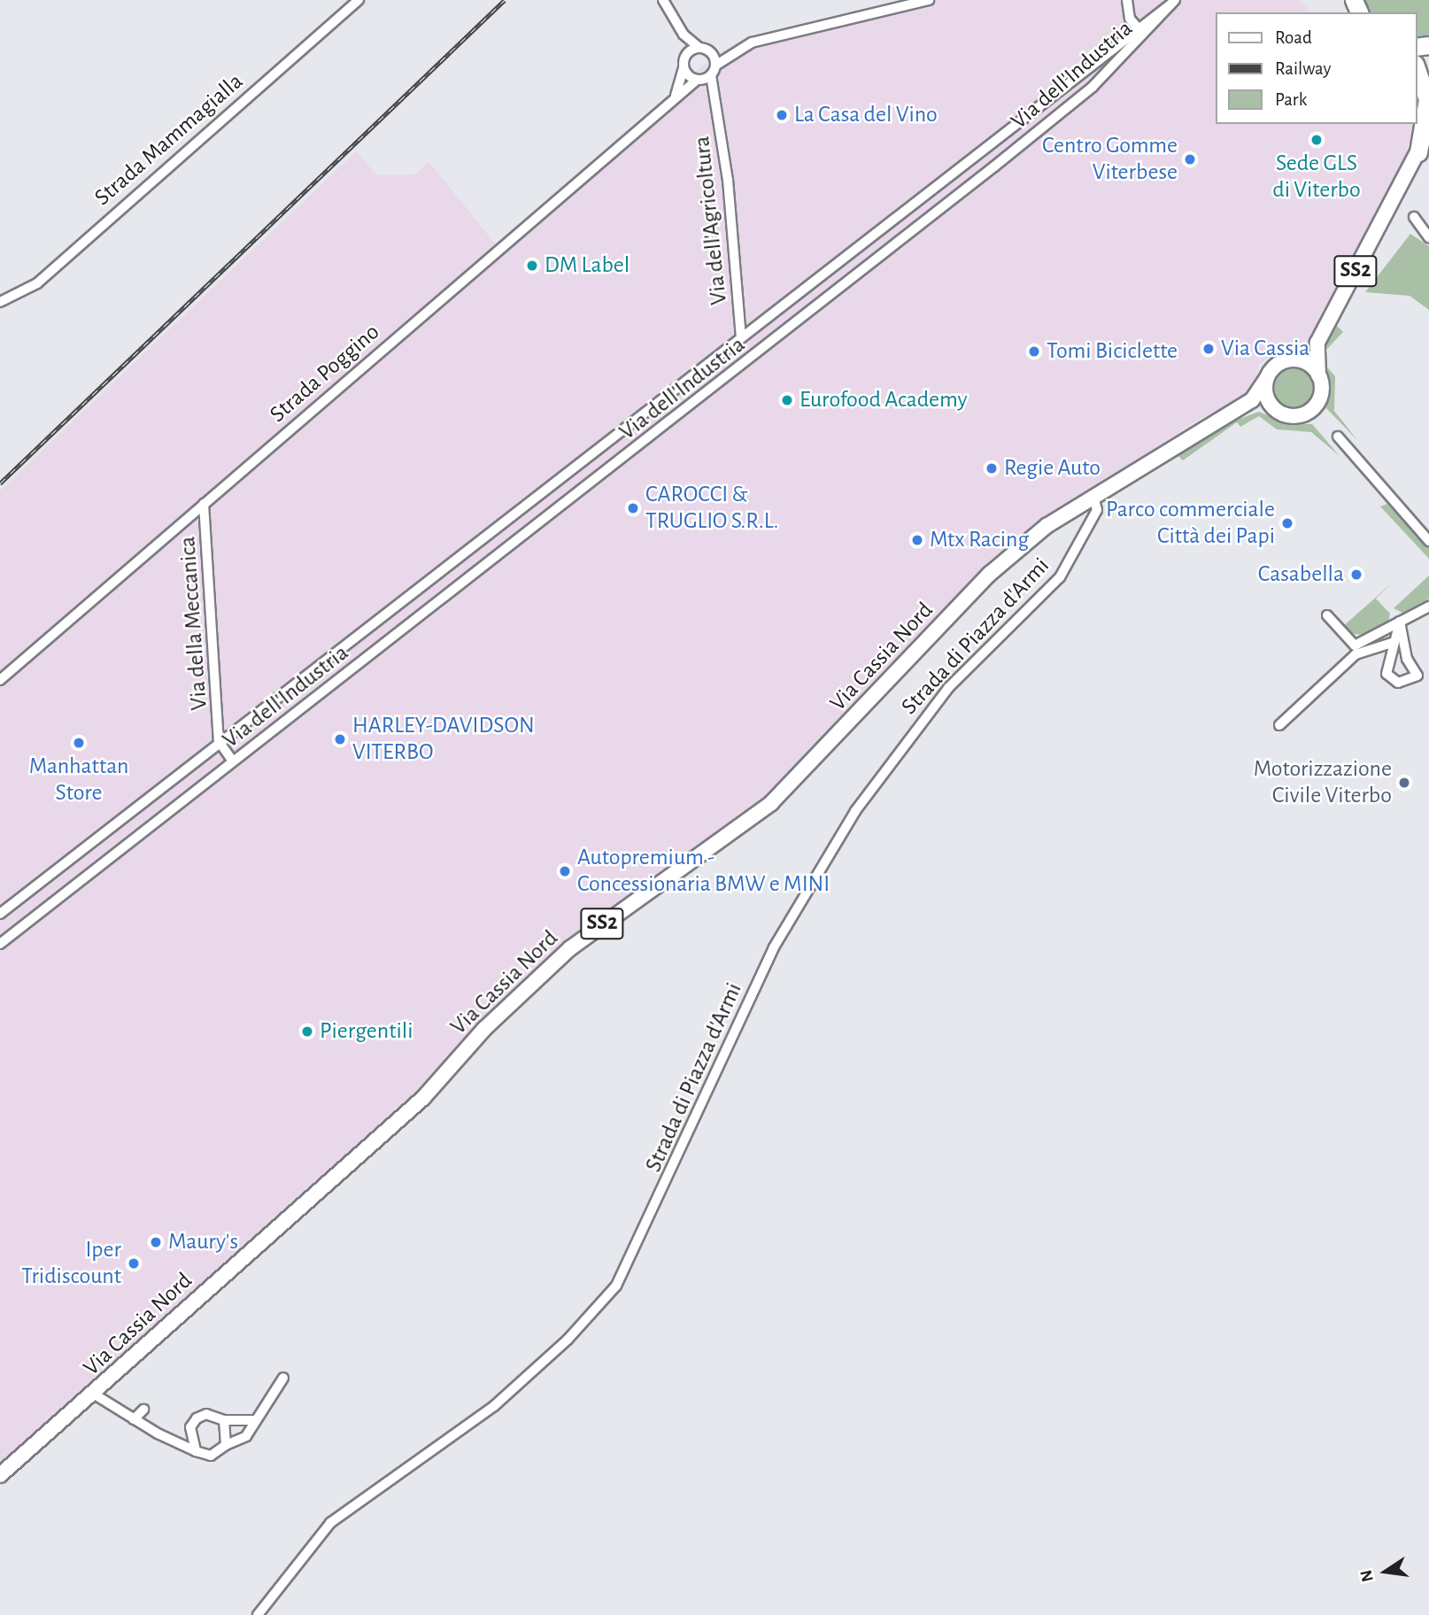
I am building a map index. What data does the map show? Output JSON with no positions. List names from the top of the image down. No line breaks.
{"streets":{"main road":["SS2","Via Cassia Nord"],"street":["Via dell'Industria","Strada Mammagialla","Via dell'Agricoltura","Strada Poggino","Via della Meccanica","Strada di Piazza d'Armi"]},"crossings":[["Via dell'Industria","Via dell'Agricoltura"],["Via dell'Industria","Via della Meccanica"],["Via dell'Agricoltura","Strada Poggino"],["SS2","Via Cassia Nord"],["Strada Poggino","Via della Meccanica"],["Strada di Piazza d'Armi","Via Cassia Nord"]],"places":["La Casa del Vino","Sede GLS di Viterbo","Centro Gomme Viterbese","DM Label","Via Cassia","Tomi Biciclette","Eurofood Academy","Regie Auto","CAROCCI & TRUGLIO S.R.L.","Parco commerciale Città dei Papi","Mtx Racing","Casabella","HARLEY-DAVIDSON VITERBO","Manhattan Store","Motorizzazione Civile Viterbo","Autopremium - Concessionaria BMW e MINI","Piergentili","Maury's","Iper Tridiscount"],"legend":["Road","Railway","Park"],"north":"left"}
